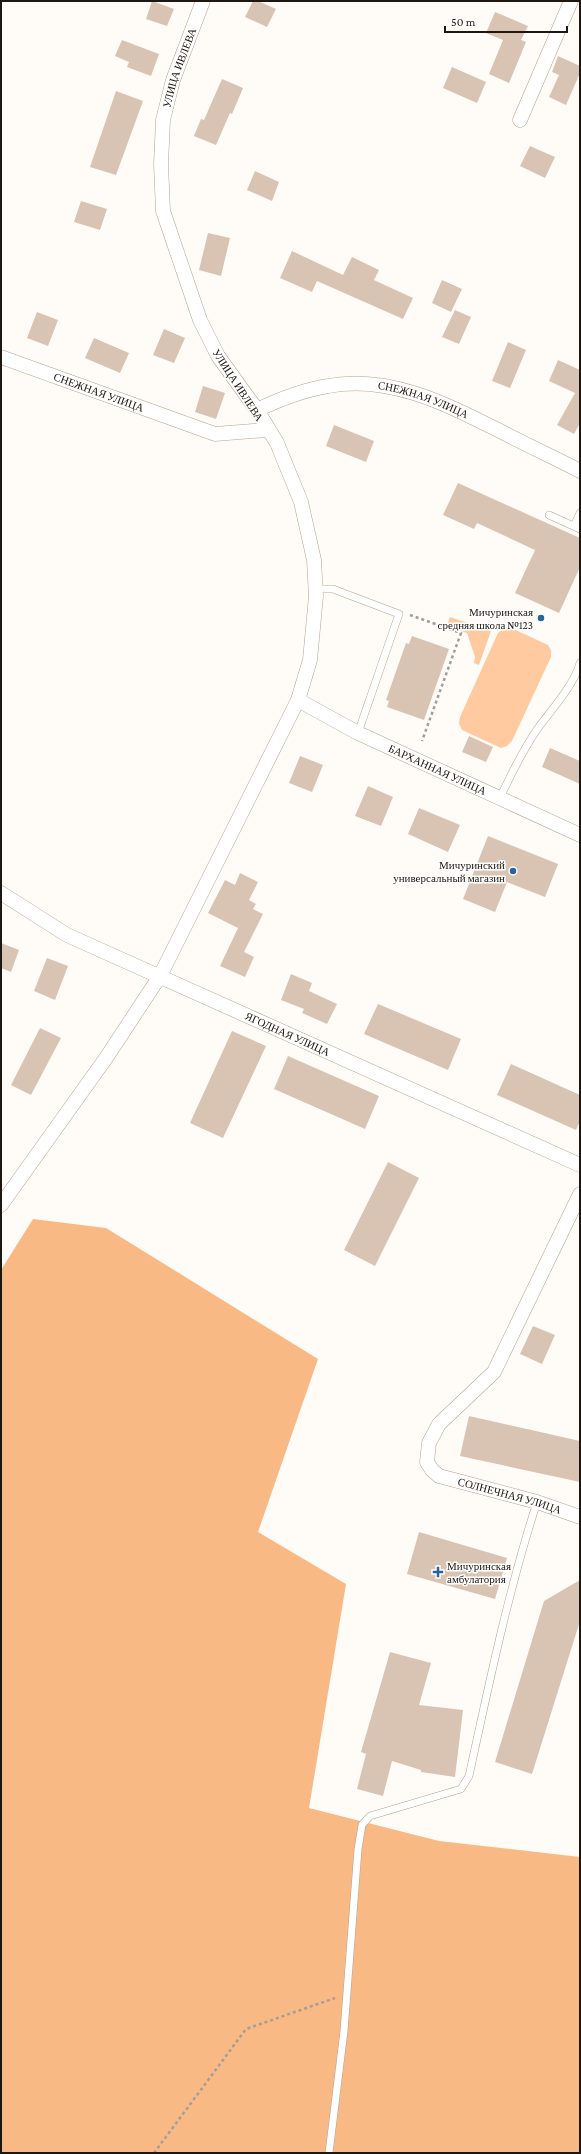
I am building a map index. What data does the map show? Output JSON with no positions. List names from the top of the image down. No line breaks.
{"streets":{"street":["УЛИЦА ИВЛЕВА","СНЕЖНАЯ УЛИЦА","БАРХАННАЯ УЛИЦА","ЯГОДНАЯ УЛИЦА","СОЛНЕЧНАЯ УЛИЦА"]},"crossings":[["УЛИЦА ИВЛЕВА","СНЕЖНАЯ УЛИЦА"],["УЛИЦА ИВЛЕВА","БАРХАННАЯ УЛИЦА"],["УЛИЦА ИВЛЕВА","ЯГОДНАЯ УЛИЦА"]],"places":{"other":["Мичуринская средняя школа №123","Мичуринский универсальный магазин"],"health":["Мичуринская амбулатория"]},"scale_bar":"50 m"}
